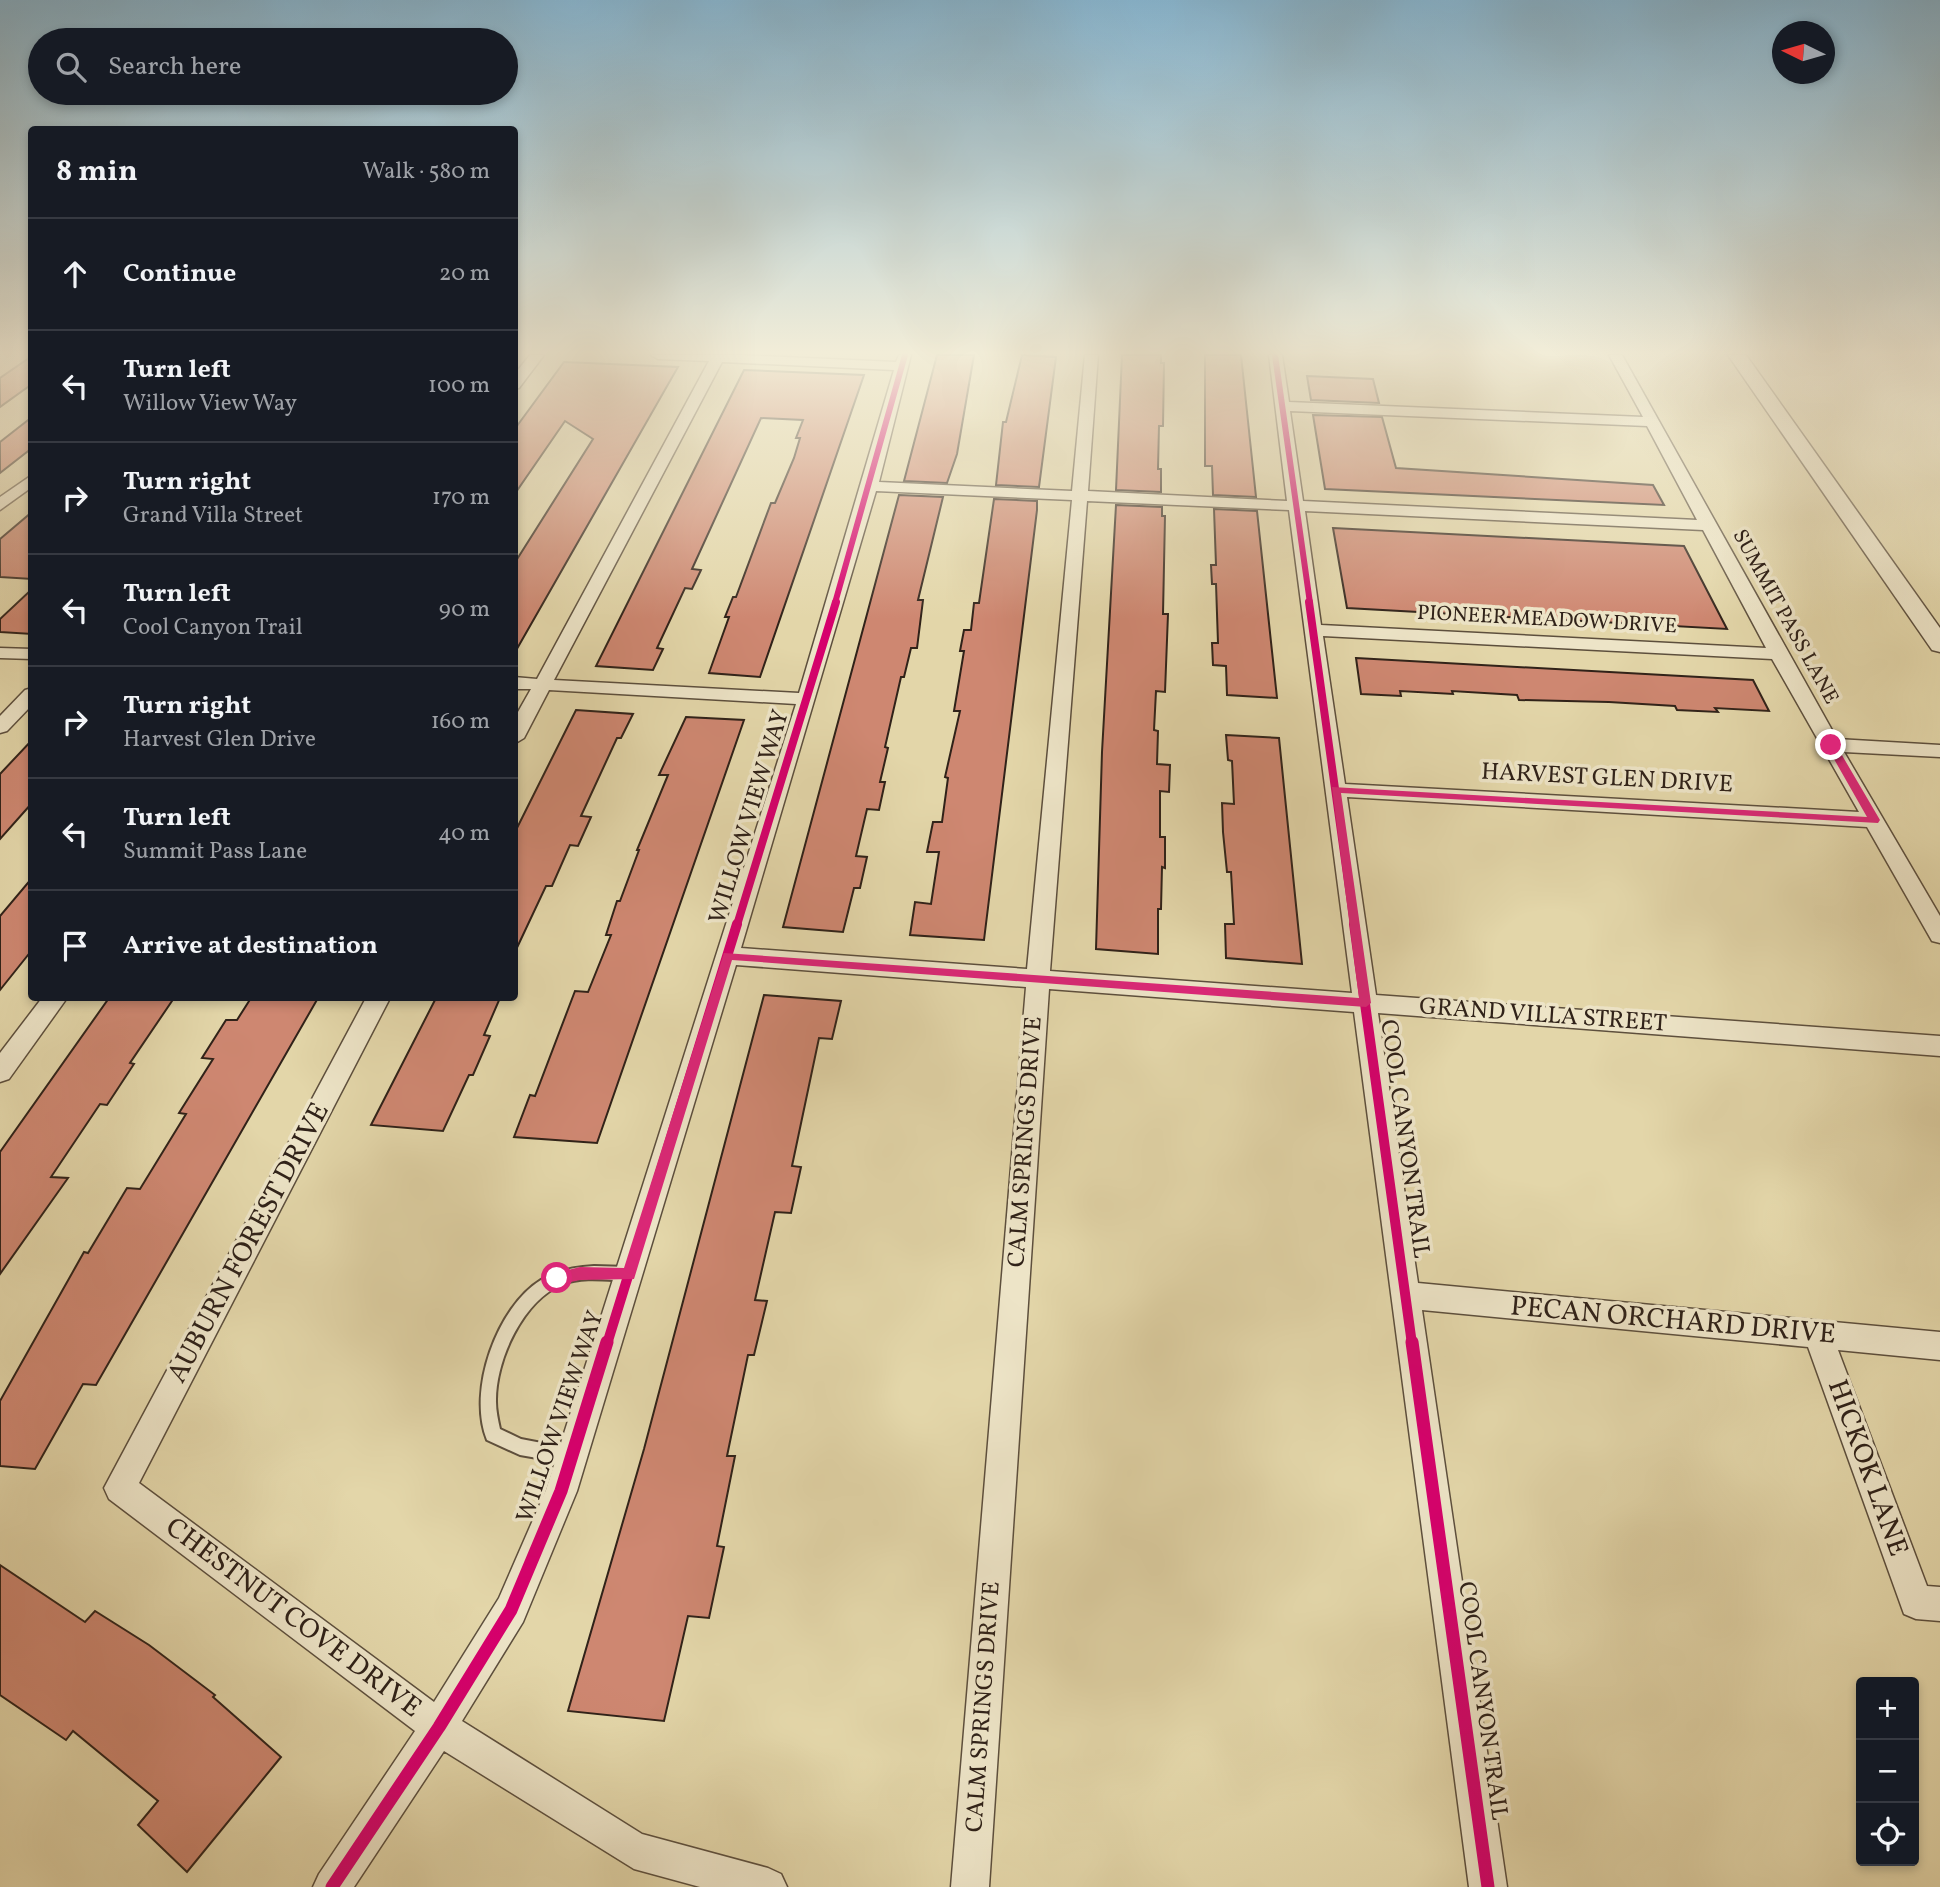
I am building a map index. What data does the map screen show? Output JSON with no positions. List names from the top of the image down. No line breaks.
{"streets":{"street":["SUMMIT PASS LANE","PIONEER MEADOW DRIVE","HARVEST GLEN DRIVE","WILLOW VIEW WAY","GRAND VILLA STREET","COOL CANYON TRAIL","CALM SPRINGS DRIVE","AUBURN FOREST DRIVE","PECAN ORCHARD DRIVE","HICKOK LANE","CHESTNUT COVE DRIVE"]},"crossings":[["SUMMIT PASS LANE","PIONEER MEADOW DRIVE"],["SUMMIT PASS LANE","HARVEST GLEN DRIVE"],["PIONEER MEADOW DRIVE","COOL CANYON TRAIL"],["HARVEST GLEN DRIVE","COOL CANYON TRAIL"],["WILLOW VIEW WAY","GRAND VILLA STREET"],["WILLOW VIEW WAY","CHESTNUT COVE DRIVE"],["GRAND VILLA STREET","COOL CANYON TRAIL"],["GRAND VILLA STREET","CALM SPRINGS DRIVE"],["COOL CANYON TRAIL","PECAN ORCHARD DRIVE"],["AUBURN FOREST DRIVE","CHESTNUT COVE DRIVE"],["PECAN ORCHARD DRIVE","HICKOK LANE"]],"north":"left","page":{"search":"Search here","heading":["8 min","Walk · 580 m"],"list":[["Continue","20 m"],["Turn left","Willow View Way","100 m"],["Turn right","Grand Villa Street","170 m"],["Turn left","Cool Canyon Trail","90 m"],["Turn right","Harvest Glen Drive","160 m"],["Turn left","Summit Pass Lane","40 m"],"Arrive at destination"],"map_buttons":["+","−"]}}
